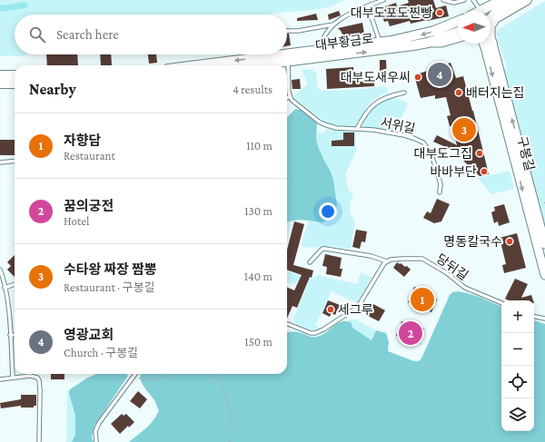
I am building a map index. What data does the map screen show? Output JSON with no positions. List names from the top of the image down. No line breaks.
{"streets":{"main road":["대부황금로"],"street":["구봉길"],"lane":["서위길","당뒤길"]},"places":["대부도포도찐빵","대부도새우씨","배터지는집","대부도그집","바바부단","명동칼국수","세그루"],"north":"left","page":{"search":"Search here","pins":["4","3","1","2"],"heading":["Nearby","4 results"],"list":[{"mark":"1","name":"자향담","note":"Restaurant","value":"110 m"},{"mark":"2","name":"꿈의궁전","note":"Hotel","value":"130 m"},{"mark":"3","name":"수타왕 짜장 짬뽕","note":"Restaurant · 구봉길","value":"140 m"},{"mark":"4","name":"영광교회","note":"Church · 구봉길","value":"150 m"}],"map_buttons":["+","−"]}}
